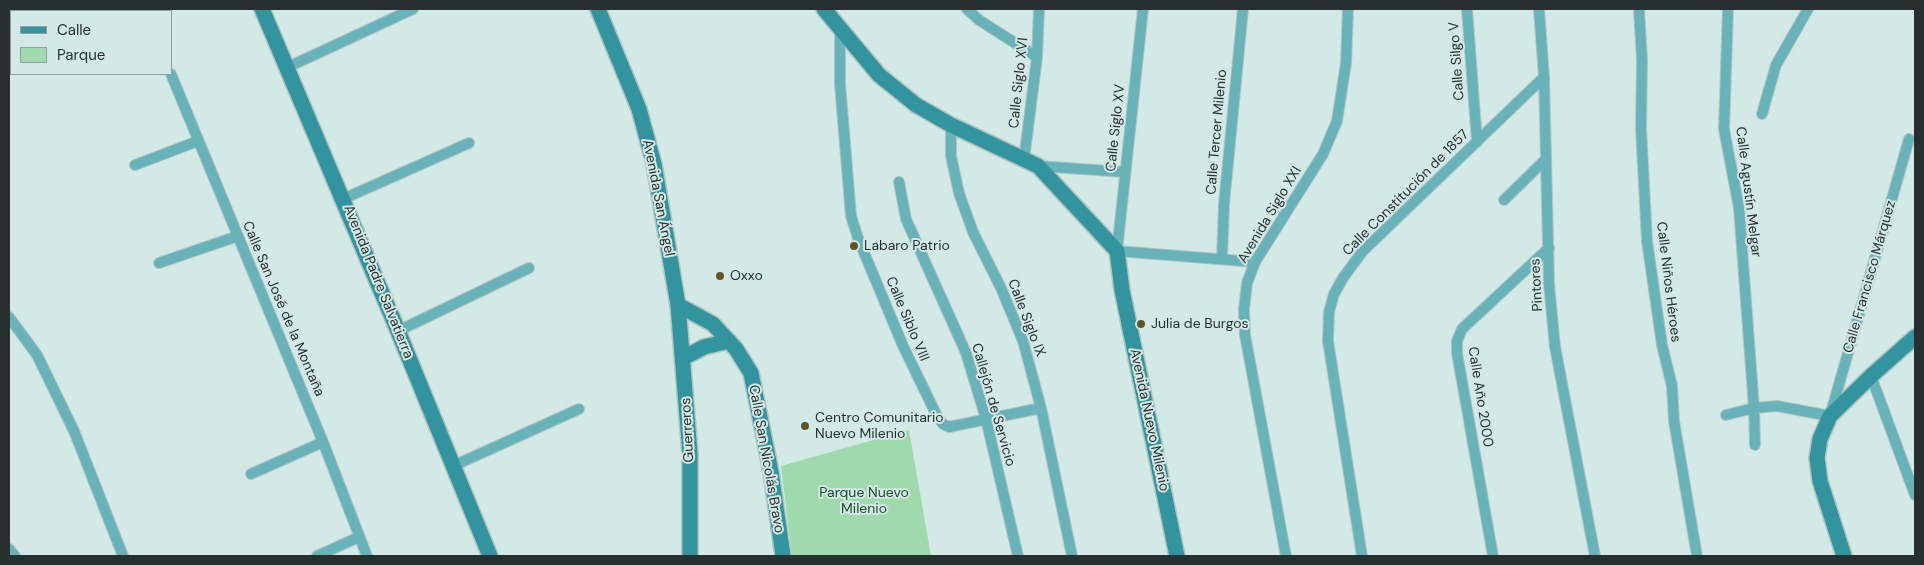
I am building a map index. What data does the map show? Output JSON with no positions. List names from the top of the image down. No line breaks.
{"streets":{"street":["Calle Silgo V","Calle Siglo XVI","Calle Siglo XV","Calle Tercer Milenio","Calle Agustín Melgar","Calle Constitución de 1857","Avenida San Ángel","Avenida Siglo XXI","Calle Francisco Márquez","Avenida Padre Salvatierra","Calle Niños Héroes","Pintores","Calle San José de la Montaña","Calle Siglo IX","Calle Siblo VIII","Calle Año 2000","Callejón de Servicio","Avenida Nuevo Milenio","Guerreros","Calle San Nicolás Bravo"]},"crossings":[["Calle Silgo V","Calle Constitución de 1857"],["Calle Siglo XV","Avenida Nuevo Milenio"],["Calle Constitución de 1857","Pintores"],["Avenida San Ángel","Guerreros"],["Avenida San Ángel","Calle San Nicolás Bravo"],["Pintores","Calle Año 2000"],["Calle Siglo IX","Calle Siblo VIII"],["Calle Siblo VIII","Callejón de Servicio"],["Guerreros","Calle San Nicolás Bravo"]],"parks":["Parque Nuevo Milenio"],"places":["Labaro Patrio","Oxxo","Julia de Burgos","Centro Comunitario Nuevo Milenio"],"legend":["Calle","Parque"]}
